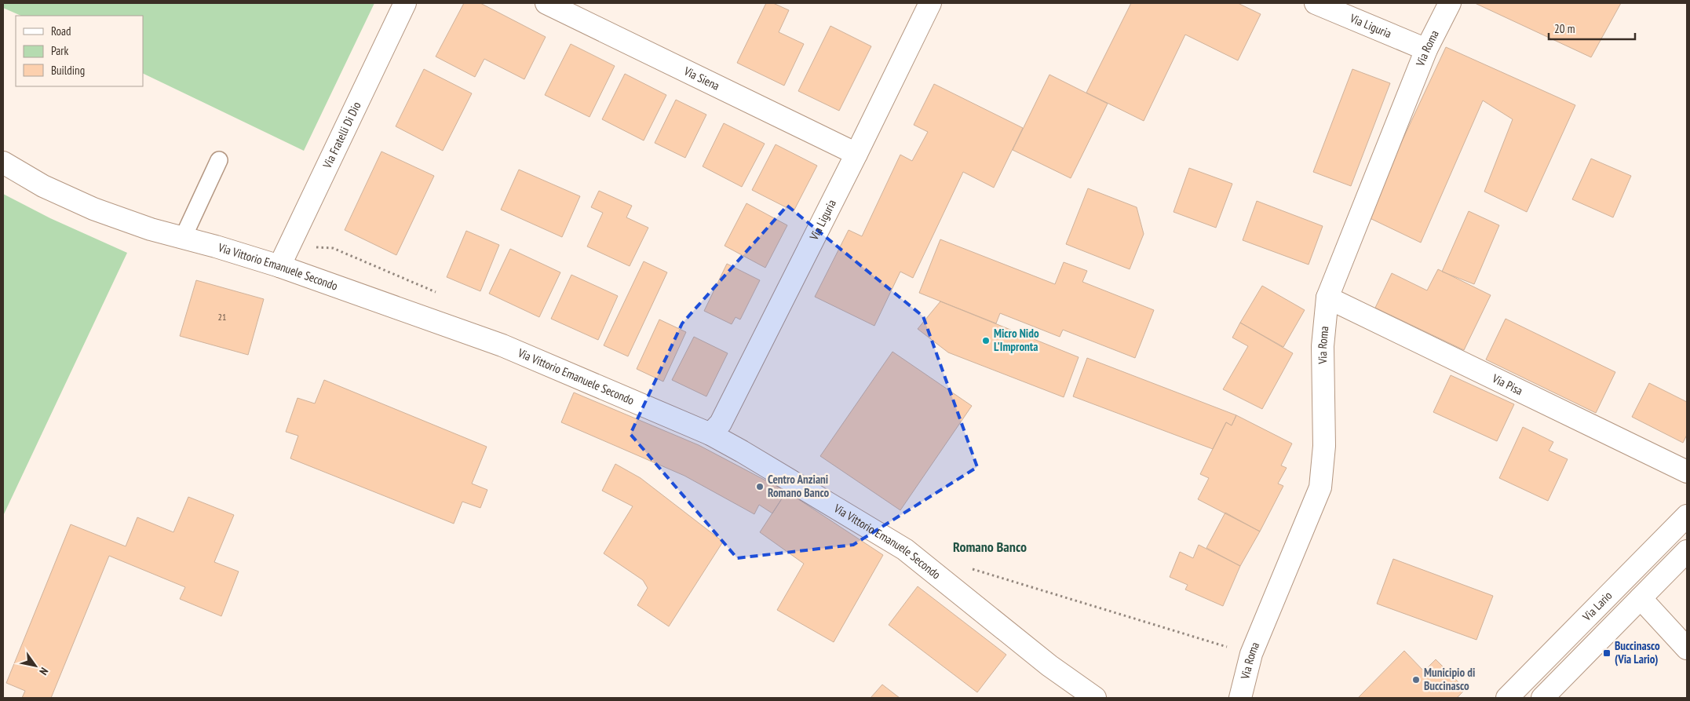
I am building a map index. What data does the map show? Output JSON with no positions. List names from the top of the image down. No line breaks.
{"streets":{"street":["Via Liguria","Via Roma","Via Siena","Via Fratelli Di Dio","Via Vittorio Emanuele Secondo","Via Pisa","Via Lario"]},"crossings":[["Via Liguria","Via Roma"],["Via Liguria","Via Siena"],["Via Liguria","Via Vittorio Emanuele Secondo"],["Via Roma","Via Pisa"],["Via Fratelli Di Dio","Via Vittorio Emanuele Secondo"]],"districts":["Romano Banco"],"places":{"other":["Micro Nido L'Impronta","Centro Anziani Romano Banco","Municipio di Buccinasco"],"transit":["Buccinasco (Via Lario)"]},"house_numbers":["21"],"legend":["Road","Park","Building"],"scale_bar":"20 m","north":"bottom right"}
